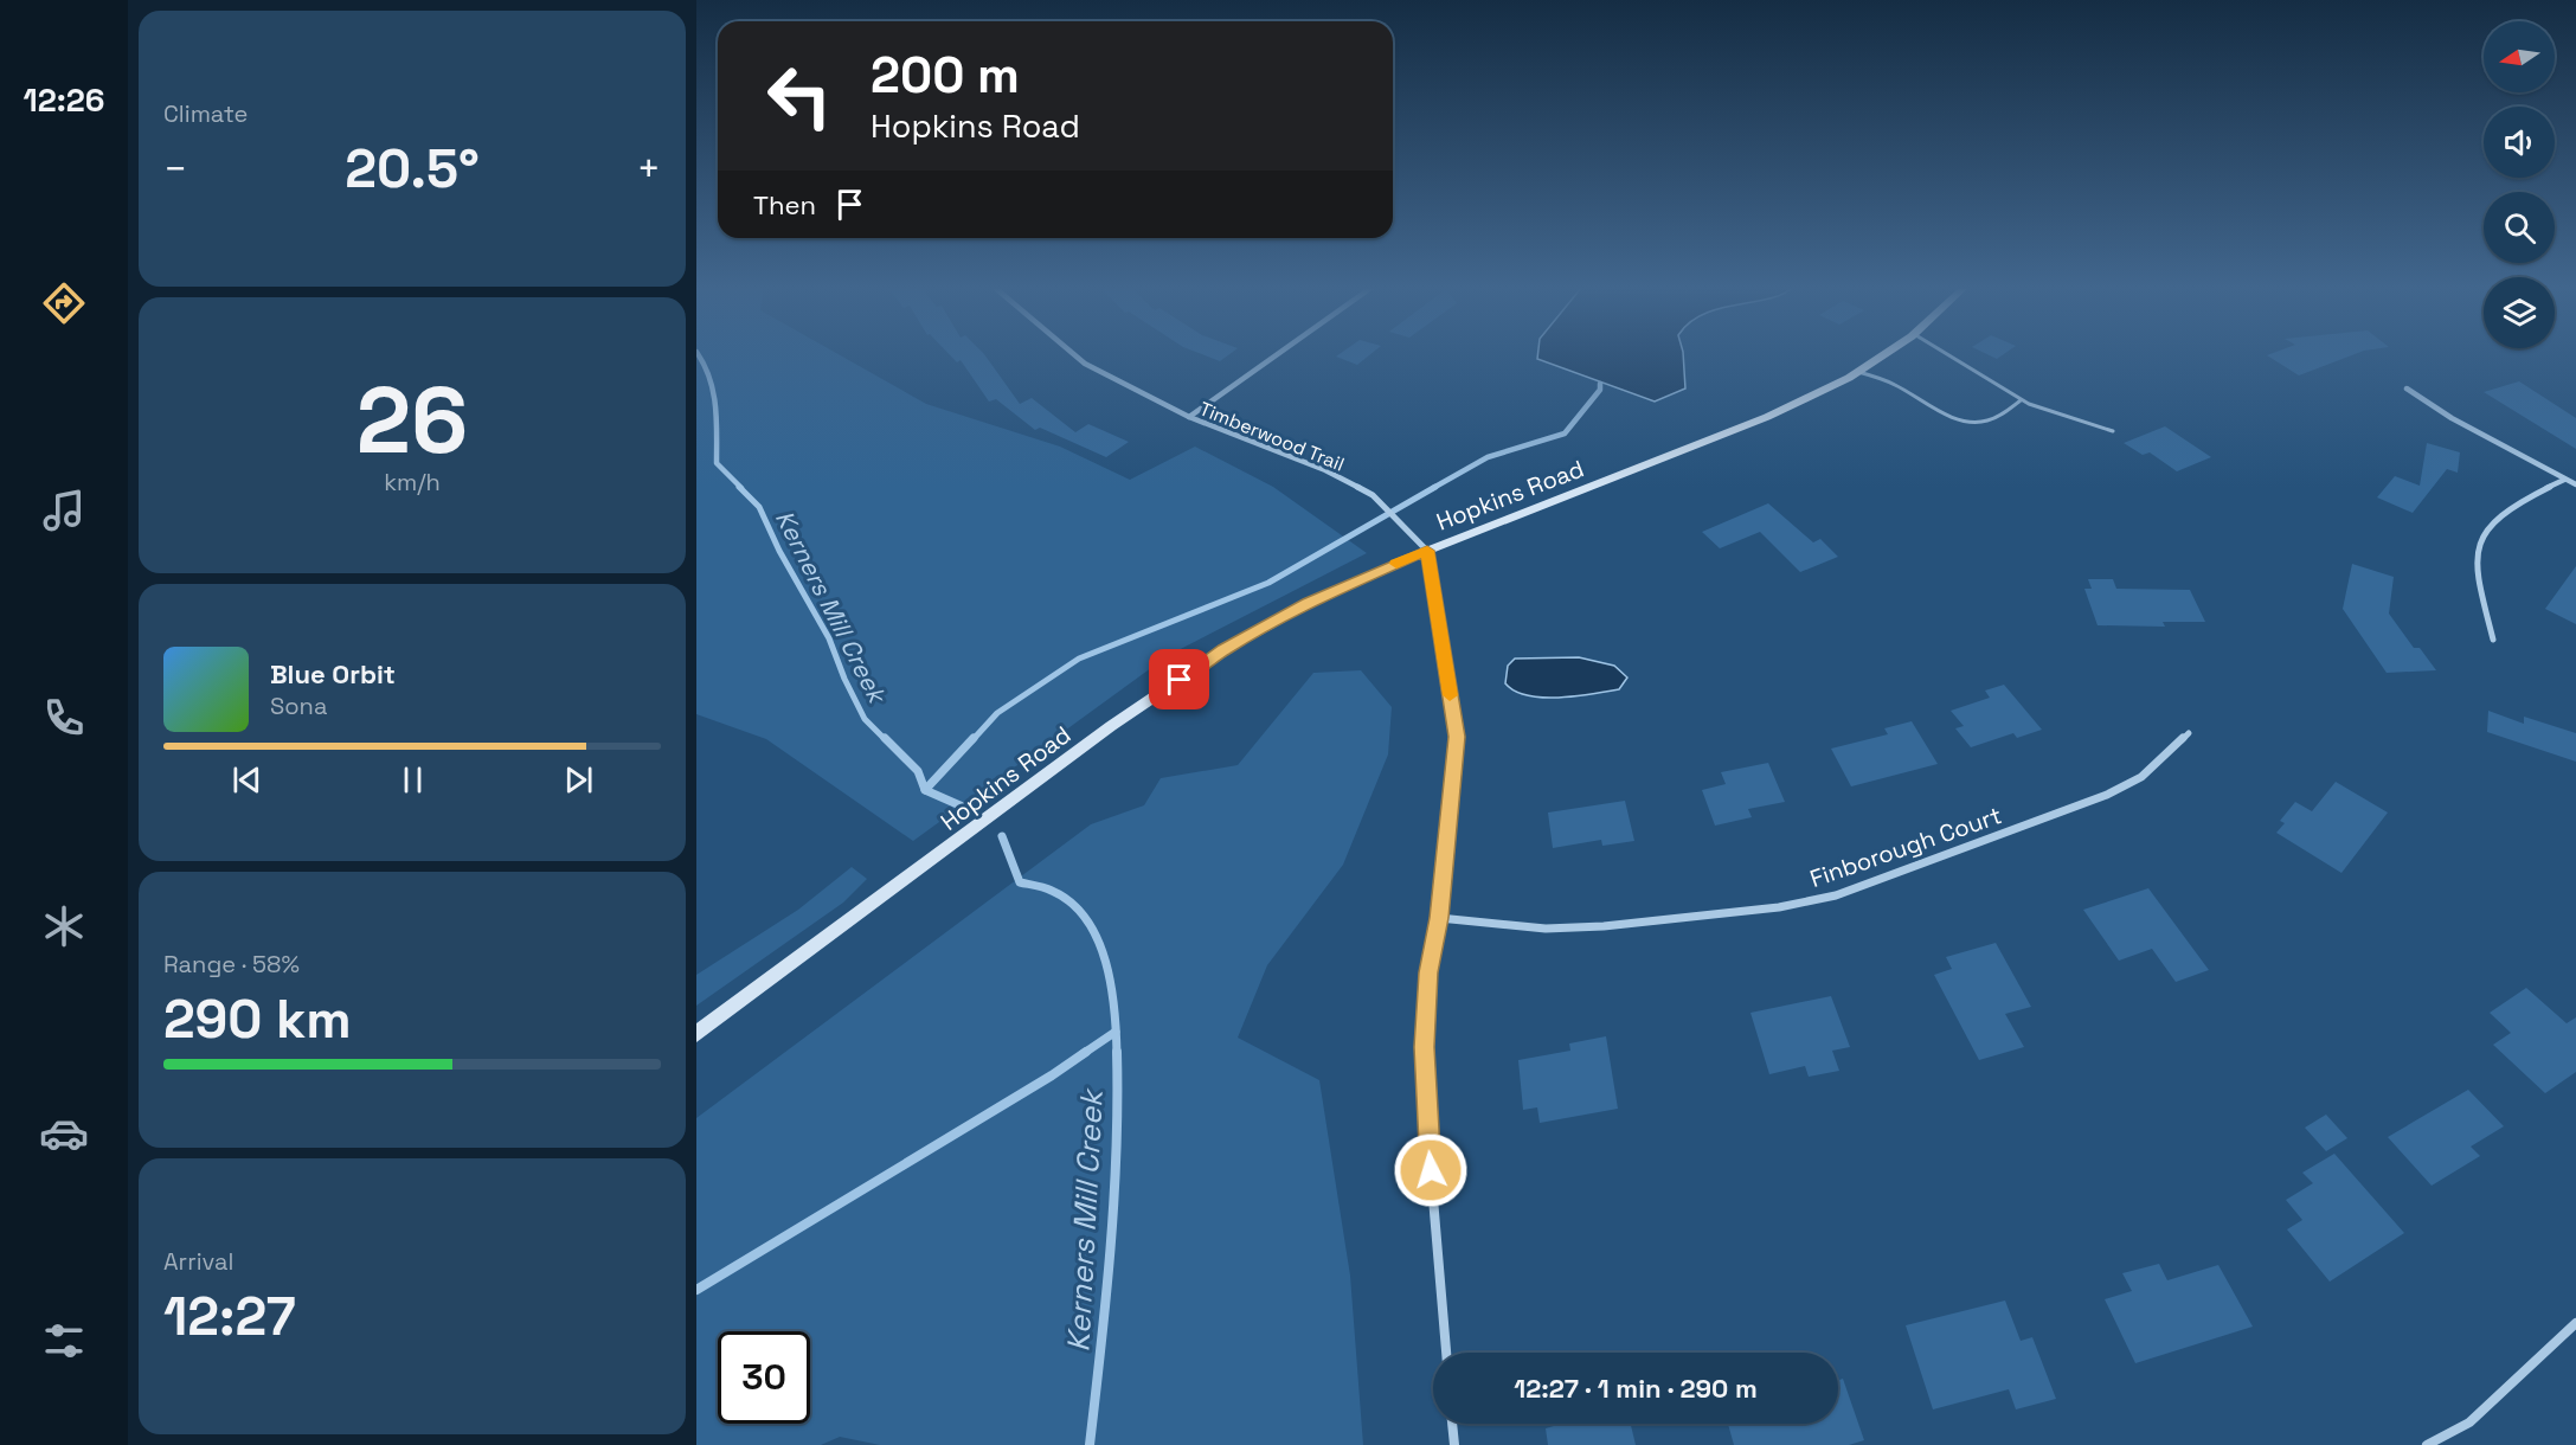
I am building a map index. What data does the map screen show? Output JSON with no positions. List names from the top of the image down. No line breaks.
{"streets":{"main road":["Hopkins Road"],"street":["Timberwood Trail","Finborough Court"]},"crossings":[["Timberwood Trail","Hopkins Road"]],"water":["Kerners Mill Creek"],"north":"left","page":{"tabs":"12:26","tile":["Climate",["26","km/h"],["Range · 58%","290 km"],["Arrival","12:27"]],"turn":["200 m","Hopkins Road"],"heat":["−","20.5°","+"],"then":"Then","song":["Blue Orbit","Sona"],"limit":"30","trip":"12:27 · 1 min · 290 m"}}
